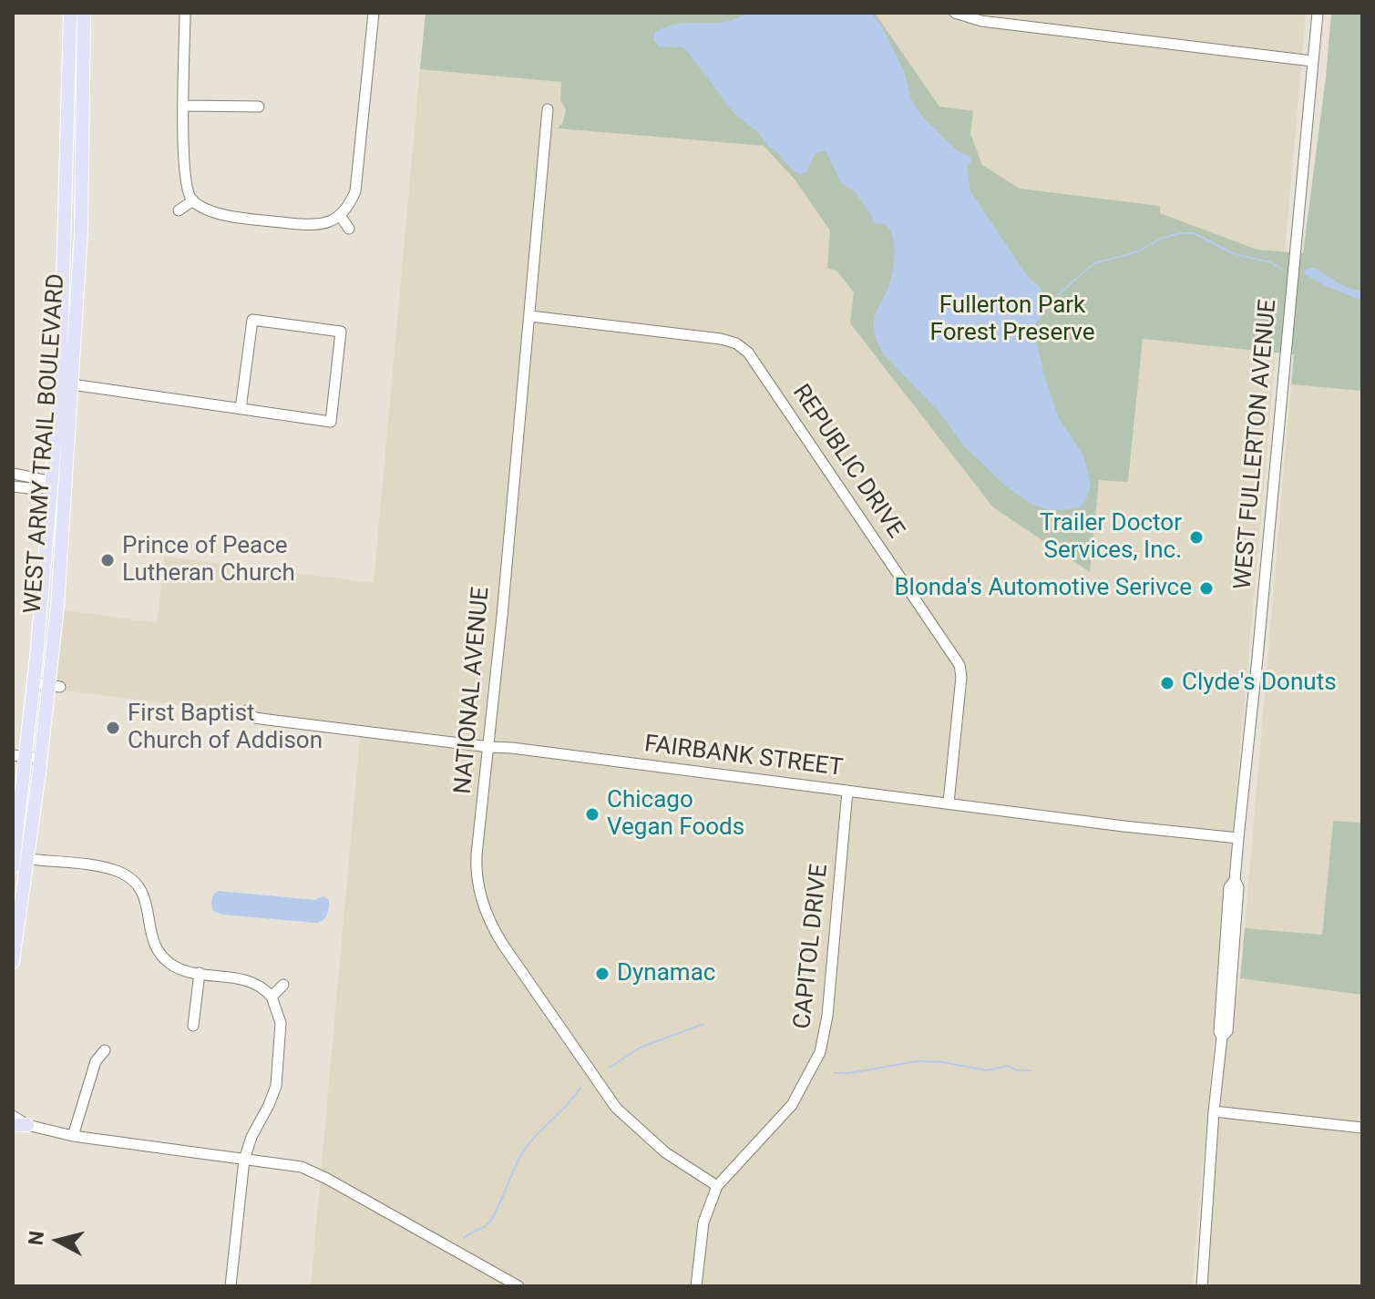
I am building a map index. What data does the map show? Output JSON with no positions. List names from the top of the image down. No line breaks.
{"streets":{"main road":["WEST ARMY TRAIL BOULEVARD"],"street":["WEST FULLERTON AVENUE","REPUBLIC DRIVE","NATIONAL AVENUE","FAIRBANK STREET","CAPITOL DRIVE"]},"crossings":[["WEST FULLERTON AVENUE","FAIRBANK STREET"],["REPUBLIC DRIVE","NATIONAL AVENUE"],["REPUBLIC DRIVE","FAIRBANK STREET"],["NATIONAL AVENUE","FAIRBANK STREET"],["NATIONAL AVENUE","CAPITOL DRIVE"],["FAIRBANK STREET","CAPITOL DRIVE"]],"parks":["Fullerton Park Forest Preserve"],"places":["Trailer Doctor Services, Inc.","Prince of Peace Lutheran Church","Blonda's Automotive Serivce","Clyde's Donuts","First Baptist Church of Addison","Chicago Vegan Foods","Dynamac"],"north":"left"}
